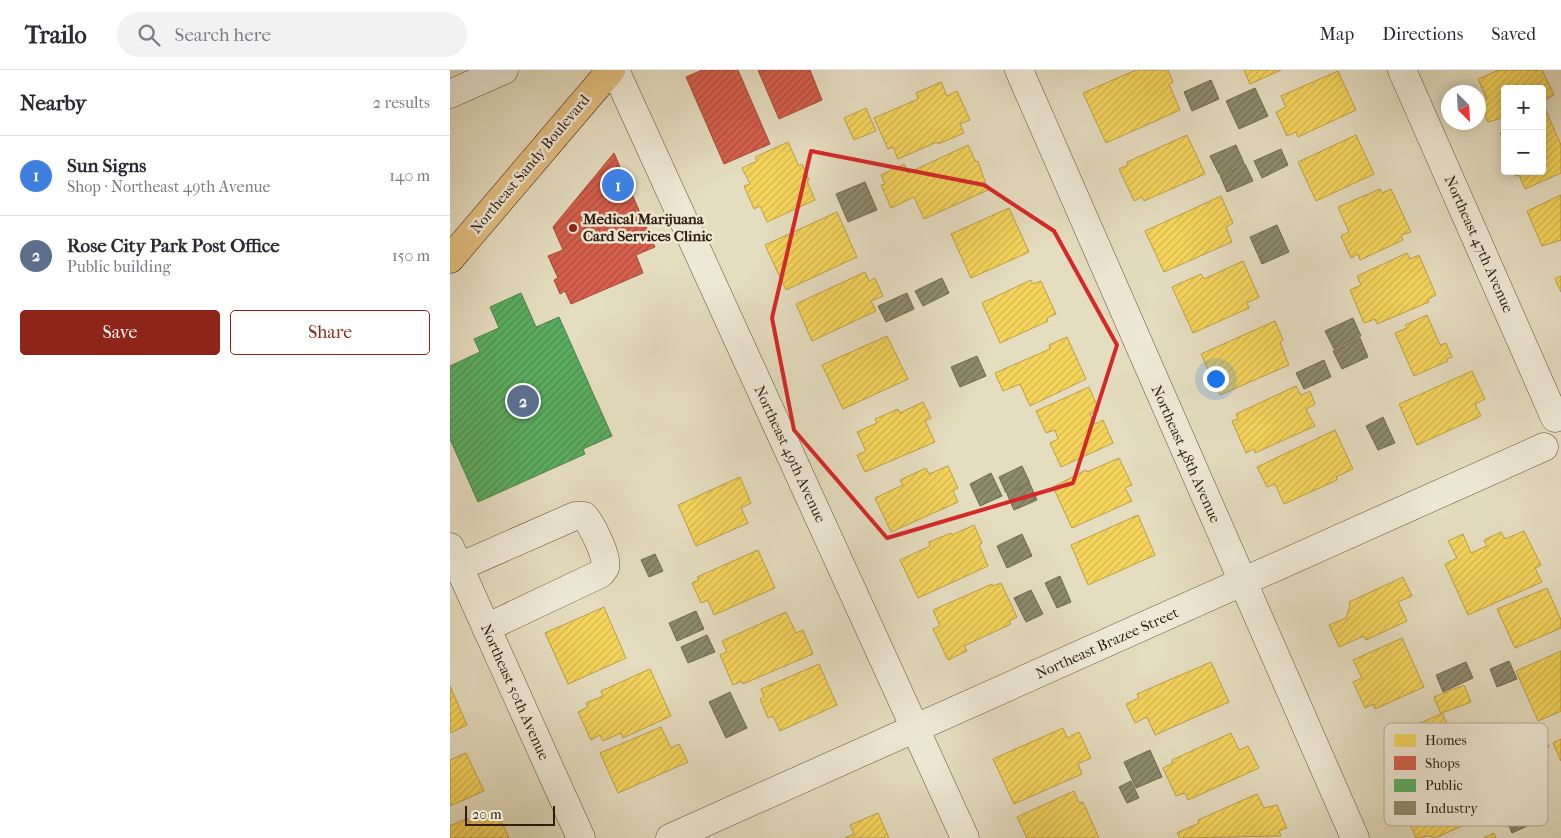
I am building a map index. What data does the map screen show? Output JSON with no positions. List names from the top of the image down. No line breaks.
{"streets":{"main road":["Northeast Sandy Boulevard"],"street":["Northeast 47th Avenue","Northeast 49th Avenue","Northeast 48th Avenue","Northeast Brazee Street","Northeast 50th Avenue"]},"crossings":[["Northeast 49th Avenue","Northeast Brazee Street"],["Northeast 48th Avenue","Northeast Brazee Street"]],"places":["Medical Marijuana Card Services Clinic"],"legend":["Homes","Shops","Public","Industry"],"scale_bar":"20 m","north":"bottom right","page":{"header":"Trailo","search":"Search here","nav":["Map","Directions","Saved"],"heading":["Nearby","2 results"],"map_buttons":["+","−"],"list":[{"mark":"1","name":"Sun Signs","note":"Shop · Northeast 49th Avenue","value":"140 m"},{"mark":"2","name":"Rose City Park Post Office","note":"Public building","value":"150 m"}],"pins":["1","2"],"buttons":["Save","Share"],"scale":"20 m"}}
